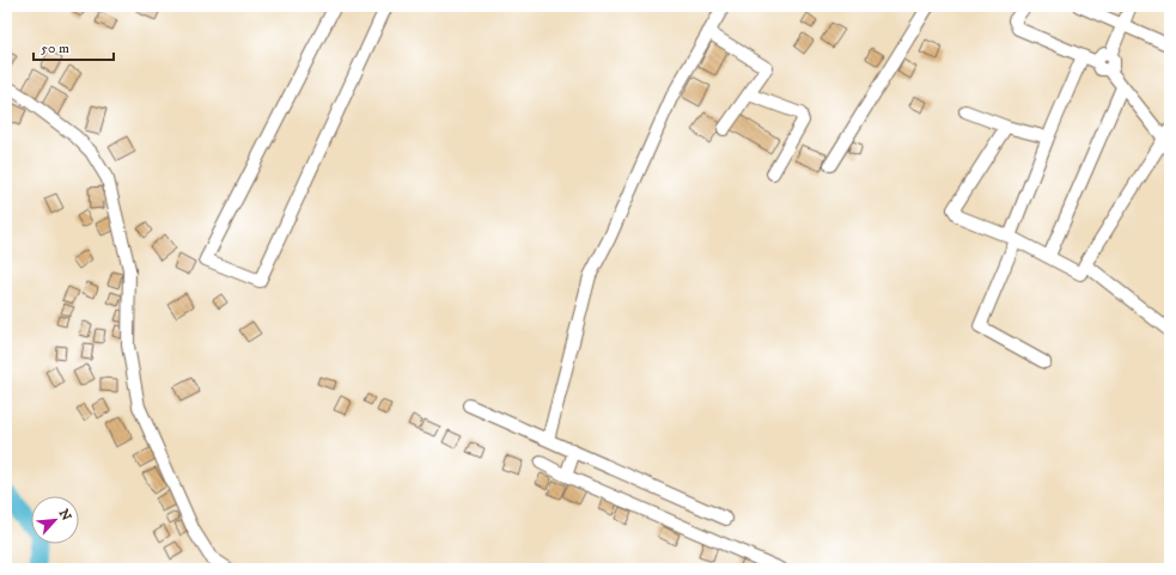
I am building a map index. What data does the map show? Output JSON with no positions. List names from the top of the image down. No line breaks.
{"scale_bar":"50 m","north":"top right"}
